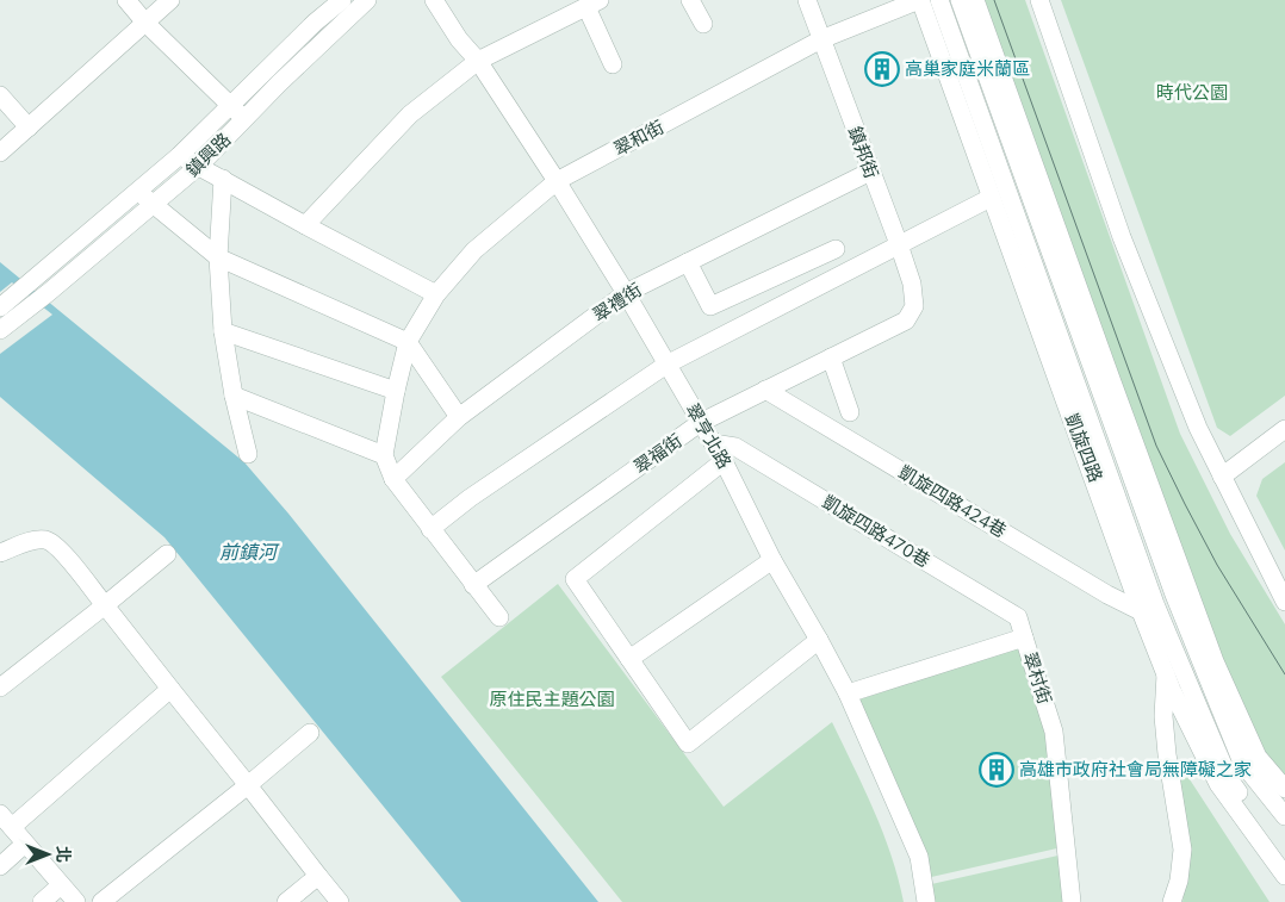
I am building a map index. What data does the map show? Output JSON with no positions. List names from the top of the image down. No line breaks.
{"streets":{"street":["翠和街","鎮邦街","鎮興路","翠禮街","翠亨北路","凱旋四路","翠福街","凱旋四路424巷","凱旋四路470巷","翠村街"]},"crossings":[["翠和街","鎮邦街"],["翠和街","翠亨北路"],["翠和街","凱旋四路"],["鎮邦街","翠禮街"],["鎮邦街","翠福街"],["翠禮街","翠亨北路"],["翠亨北路","翠福街"],["翠亨北路","凱旋四路470巷"],["翠亨北路","翠村街"],["凱旋四路","凱旋四路424巷"],["翠福街","凱旋四路424巷"],["凱旋四路470巷","翠村街"]],"water":["前鎮河"],"parks":["時代公園","原住民主題公園"],"places":{"building":["高巢家庭米蘭區","高雄市政府社會局無障礙之家"]},"north":"right"}
